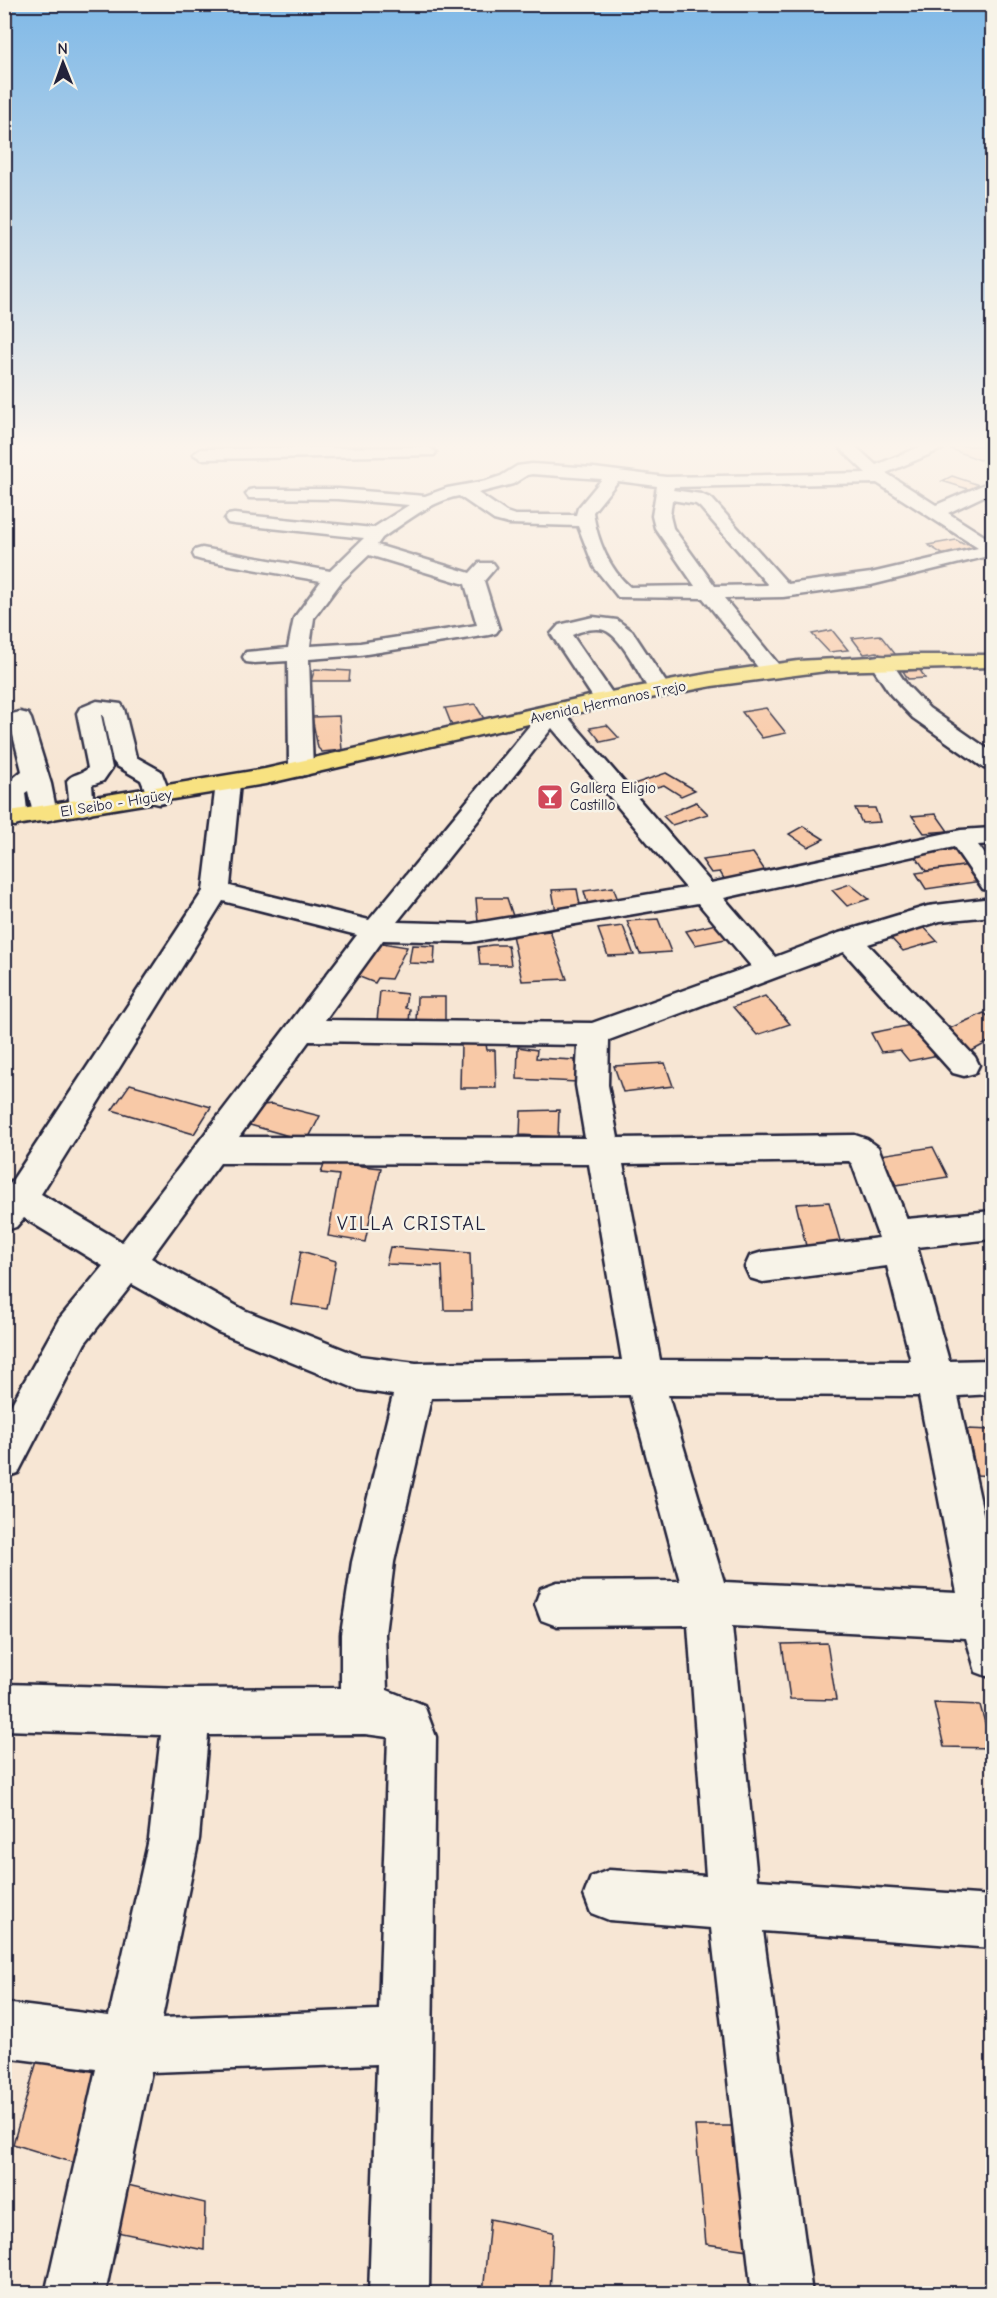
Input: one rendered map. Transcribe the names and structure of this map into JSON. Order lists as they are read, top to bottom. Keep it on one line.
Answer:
{"streets":{"main road":["Avenida Hermanos Trejo","El Seibo - Higüey"]},"crossings":[["Avenida Hermanos Trejo","El Seibo - Higüey"]],"districts":["VILLA CRISTAL"],"places":{"bar":["Gallera Eligio Castillo"]},"north":"top"}
